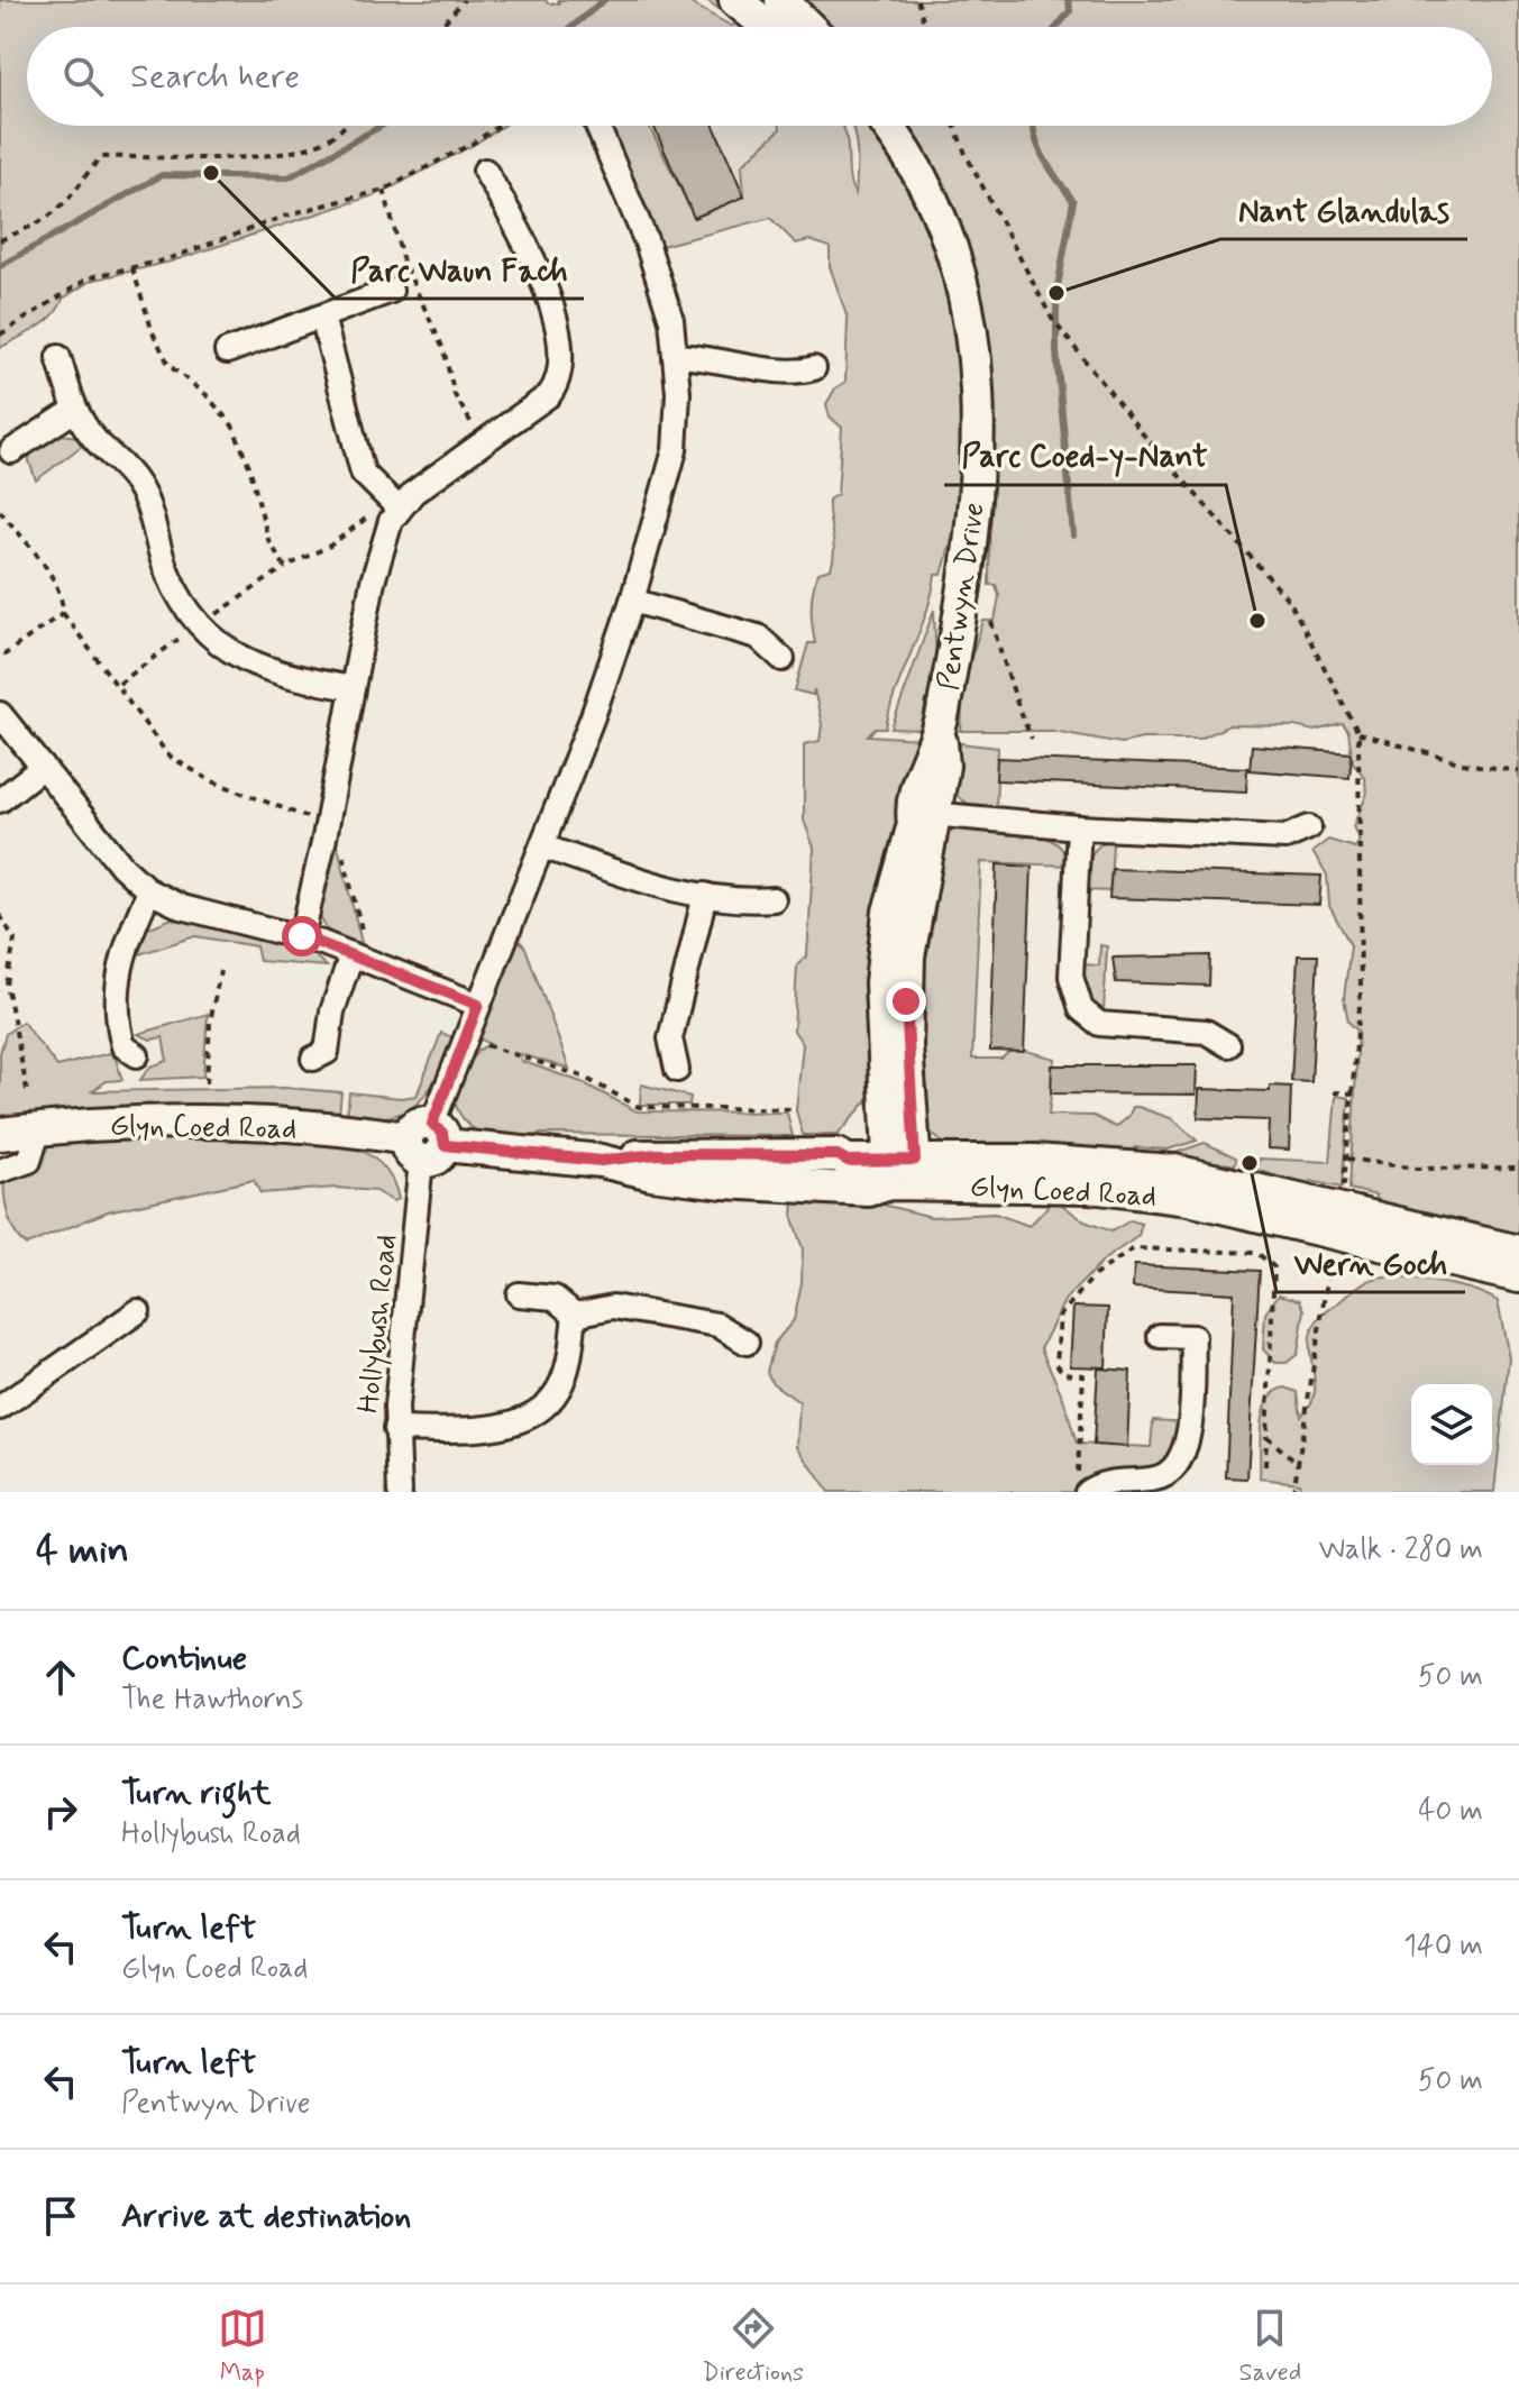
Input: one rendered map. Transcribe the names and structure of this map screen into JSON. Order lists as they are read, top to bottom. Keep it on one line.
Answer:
{"streets":{"street":["Pentwyn Drive","Glyn Coed Road","Hollybush Road"]},"crossings":[["Pentwyn Drive","Glyn Coed Road"],["Glyn Coed Road","Hollybush Road"]],"places":["Parc Waun Fach","Nant Glandulas","Parc Coed-y-Nant","Wern Goch"],"page":{"search":"Search here","heading":["4 min","Walk · 280 m"],"list":[["Continue","The Hawthorns","50 m"],["Turn right","Hollybush Road","40 m"],["Turn left","Glyn Coed Road","140 m"],["Turn left","Pentwyn Drive","50 m"],"Arrive at destination"],"nav":["Map","Directions","Saved"]}}
